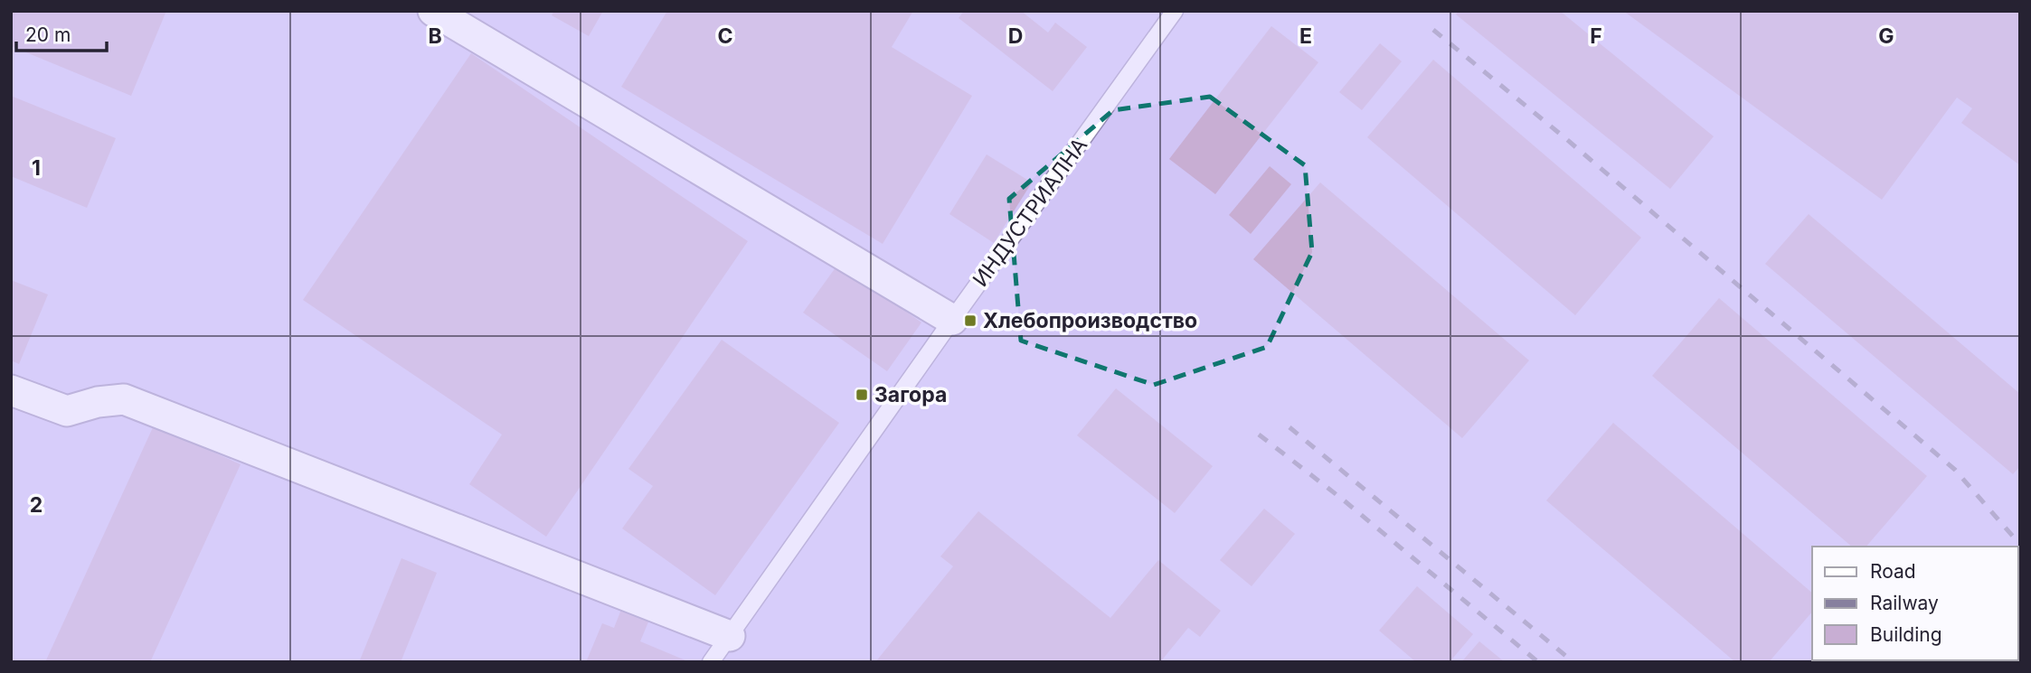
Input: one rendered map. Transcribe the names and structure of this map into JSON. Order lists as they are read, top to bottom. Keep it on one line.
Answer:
{"streets":{"lane":["ИНДУСТРИАЛНА"]},"places":{"transit":["Хлебопроизводство","Загора"]},"legend":["Road","Railway","Building"],"scale_bar":"20 m","grid":{"columns":["B","C","D","E","F","G"],"rows":["1","2"]}}
